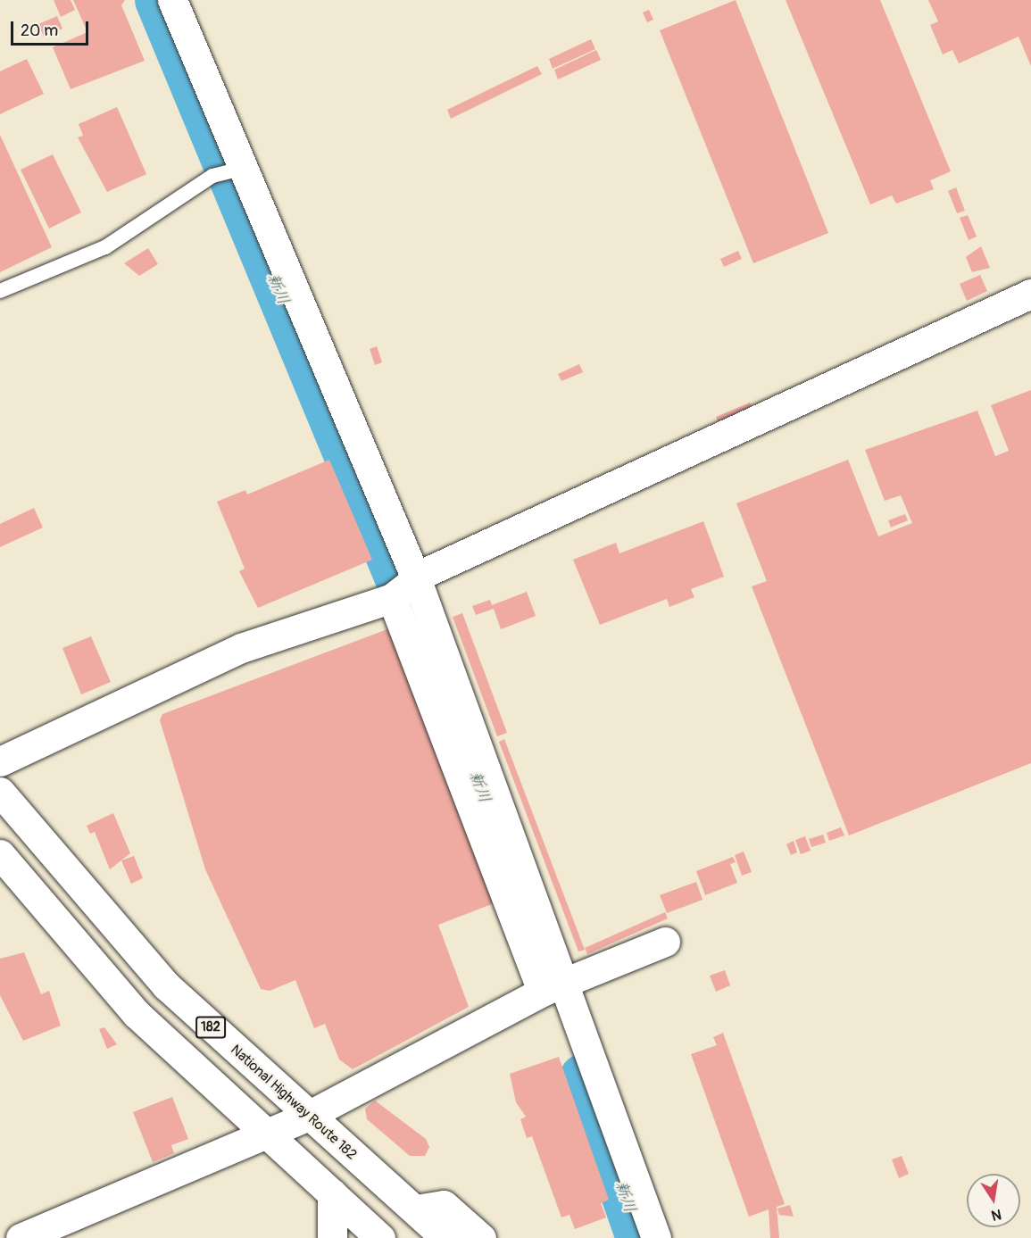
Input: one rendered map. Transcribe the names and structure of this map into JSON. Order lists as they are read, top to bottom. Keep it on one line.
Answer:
{"streets":{"main road":["182","National Highway Route 182"]},"water":["新川"],"scale_bar":"20 m","north":"bottom"}
